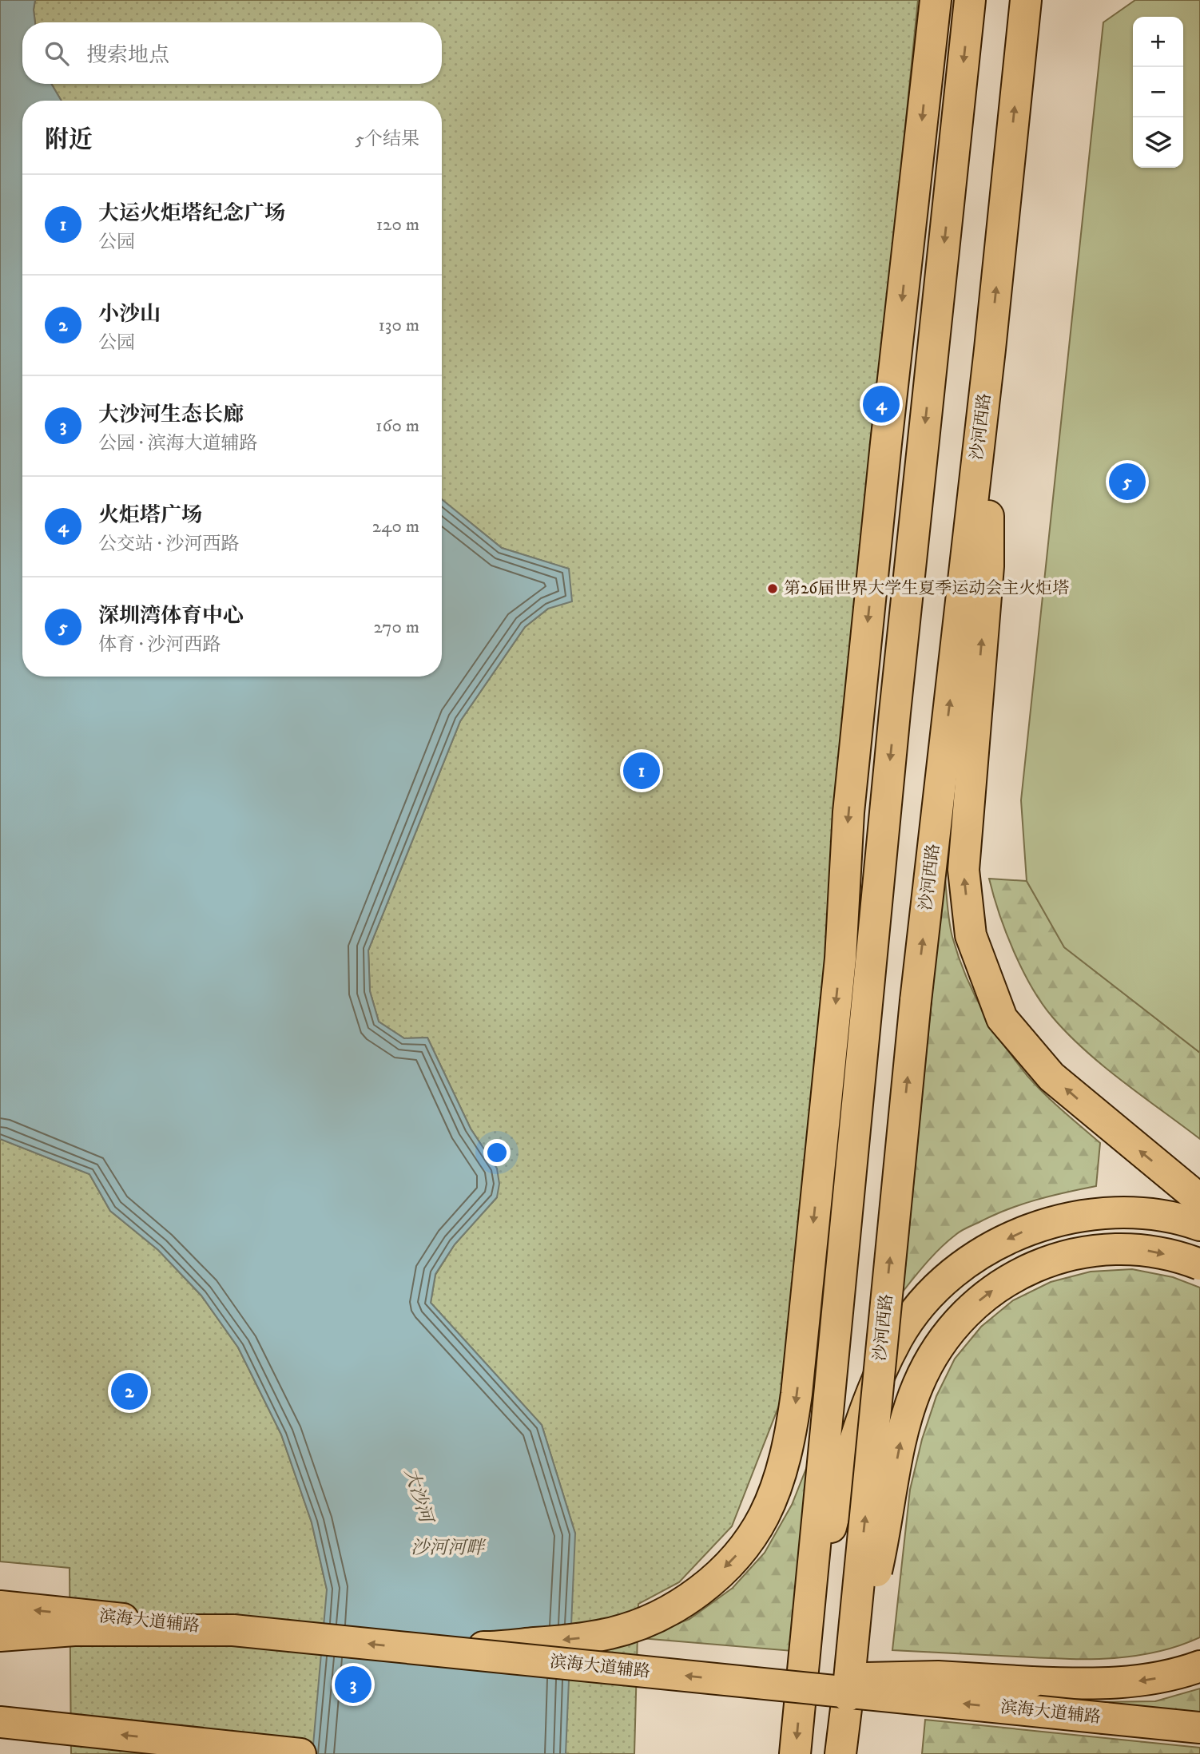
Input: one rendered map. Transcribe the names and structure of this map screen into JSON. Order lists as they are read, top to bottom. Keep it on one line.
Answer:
{"streets":{"main road":["沙河西路","滨海大道辅路"]},"water":["大沙河","沙河河畔"],"places":["第26届世界大学生夏季运动会主火炬塔"],"page":{"map_buttons":["+","−"],"search":"搜索地点","heading":["附近","5个结果"],"list":[{"mark":"1","name":"大运火炬塔纪念广场","note":"公园","value":"120 m"},{"mark":"2","name":"小沙山","note":"公园","value":"130 m"},{"mark":"3","name":"大沙河生态长廊","note":"公园 · 滨海大道辅路","value":"160 m"},{"mark":"4","name":"火炬塔广场","note":"公交站 · 沙河西路","value":"240 m"},{"mark":"5","name":"深圳湾体育中心","note":"体育 · 沙河西路","value":"270 m"}],"pins":["4","5","1","2","3"]}}
